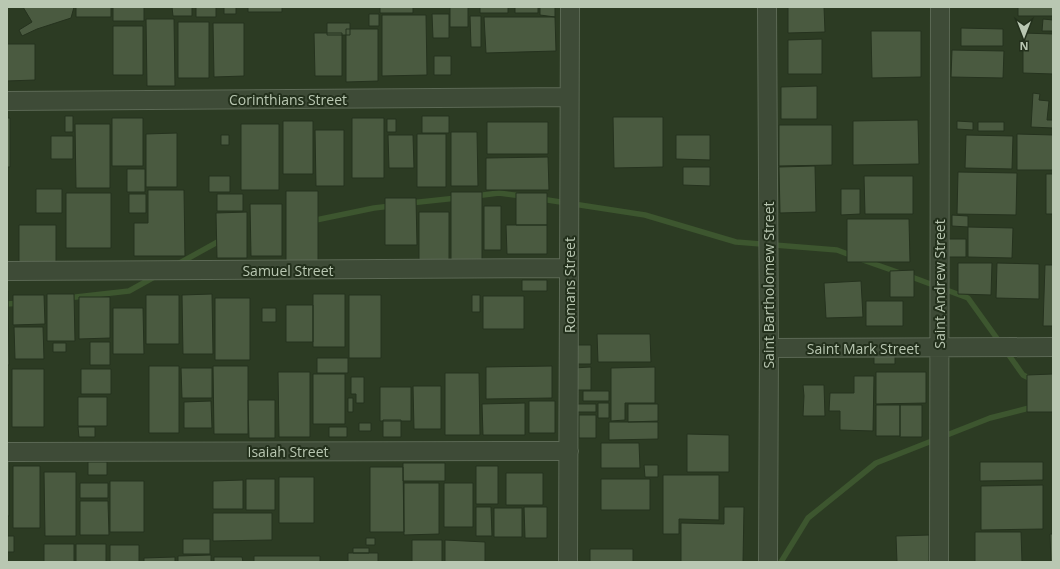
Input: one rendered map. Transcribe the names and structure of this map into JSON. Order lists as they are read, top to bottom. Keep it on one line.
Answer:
{"streets":{"street":["Corinthians Street","Samuel Street","Saint Andrew Street","Romans Street","Saint Bartholomew Street","Saint Mark Street","Isaiah Street"]},"crossings":[["Corinthians Street","Romans Street"],["Samuel Street","Romans Street"],["Saint Andrew Street","Saint Mark Street"],["Romans Street","Isaiah Street"],["Saint Bartholomew Street","Saint Mark Street"]],"north":"bottom"}
